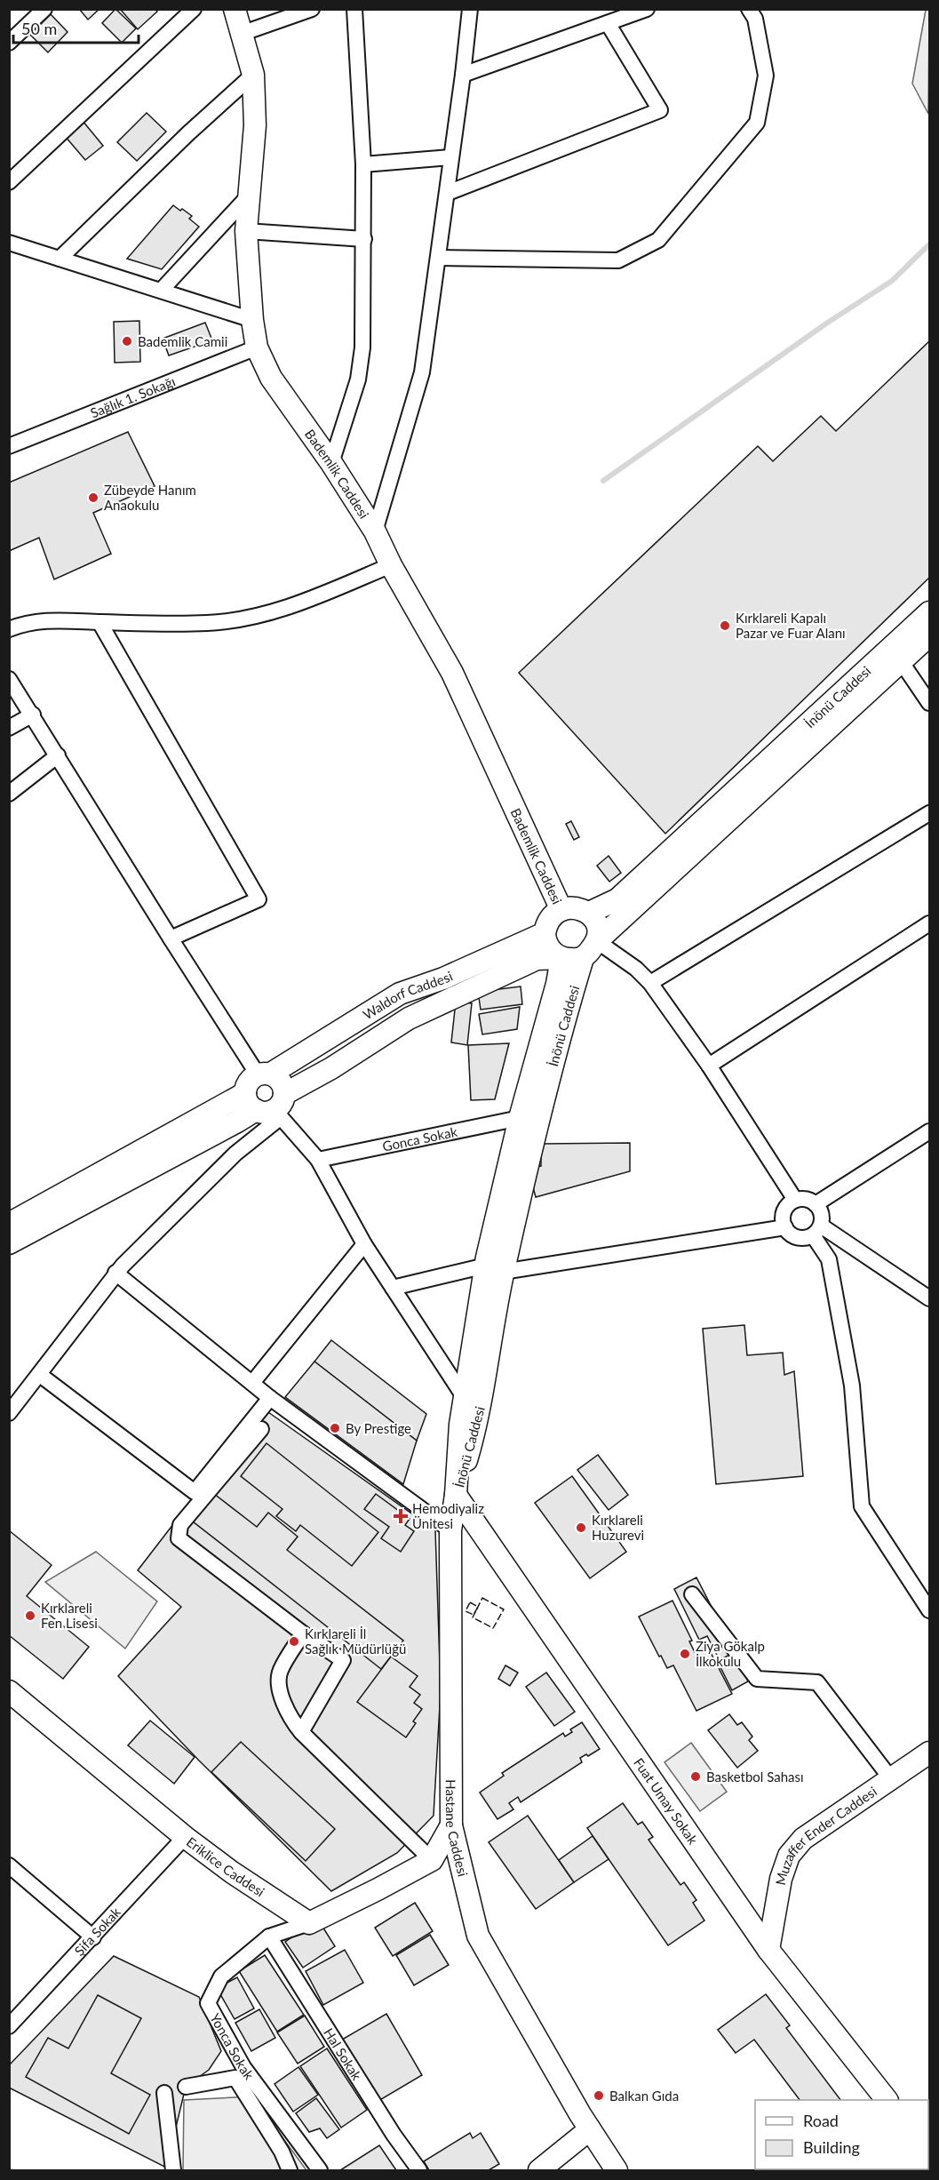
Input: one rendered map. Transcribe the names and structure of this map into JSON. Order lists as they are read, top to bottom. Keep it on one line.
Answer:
{"streets":{"main road":["Bademlik Caddesi","İnönü Caddesi","Waldorf Caddesi","Fuat Umay Sokak","Hastane Caddesi","Muzaffer Ender Caddesi","Eriklice Caddesi"],"street":["Sağlık 1. Sokağı","Gonca Sokak","Şifa Sokak","Yonca Sokak","Hal Sokak"]},"crossings":[["Sağlık 1. Sokağı","Bademlik Caddesi"],["Bademlik Caddesi","İnönü Caddesi"],["Bademlik Caddesi","Waldorf Caddesi"],["İnönü Caddesi","Waldorf Caddesi"],["İnönü Caddesi","Gonca Sokak"],["İnönü Caddesi","Fuat Umay Sokak"],["İnönü Caddesi","Hastane Caddesi"],["Fuat Umay Sokak","Hastane Caddesi"],["Fuat Umay Sokak","Muzaffer Ender Caddesi"],["Eriklice Caddesi","Şifa Sokak"],["Eriklice Caddesi","Yonca Sokak"],["Yonca Sokak","Hal Sokak"]],"places":{"other":["Bademlik Camii","Zübeyde Hanım Anaokulu","Kırklareli Kapalı Pazar ve Fuar Alanı","By Prestige","Kırklareli Huzurevi","Kırklareli Fen Lisesi","Kırklareli İl Sağlık Müdürlüğü","Ziya Gökalp İlkokulu","Basketbol Sahası","Balkan Gıda"],"health":["Hemodiyaliz Ünitesi"]},"legend":["Road","Building"],"scale_bar":"50 m"}
